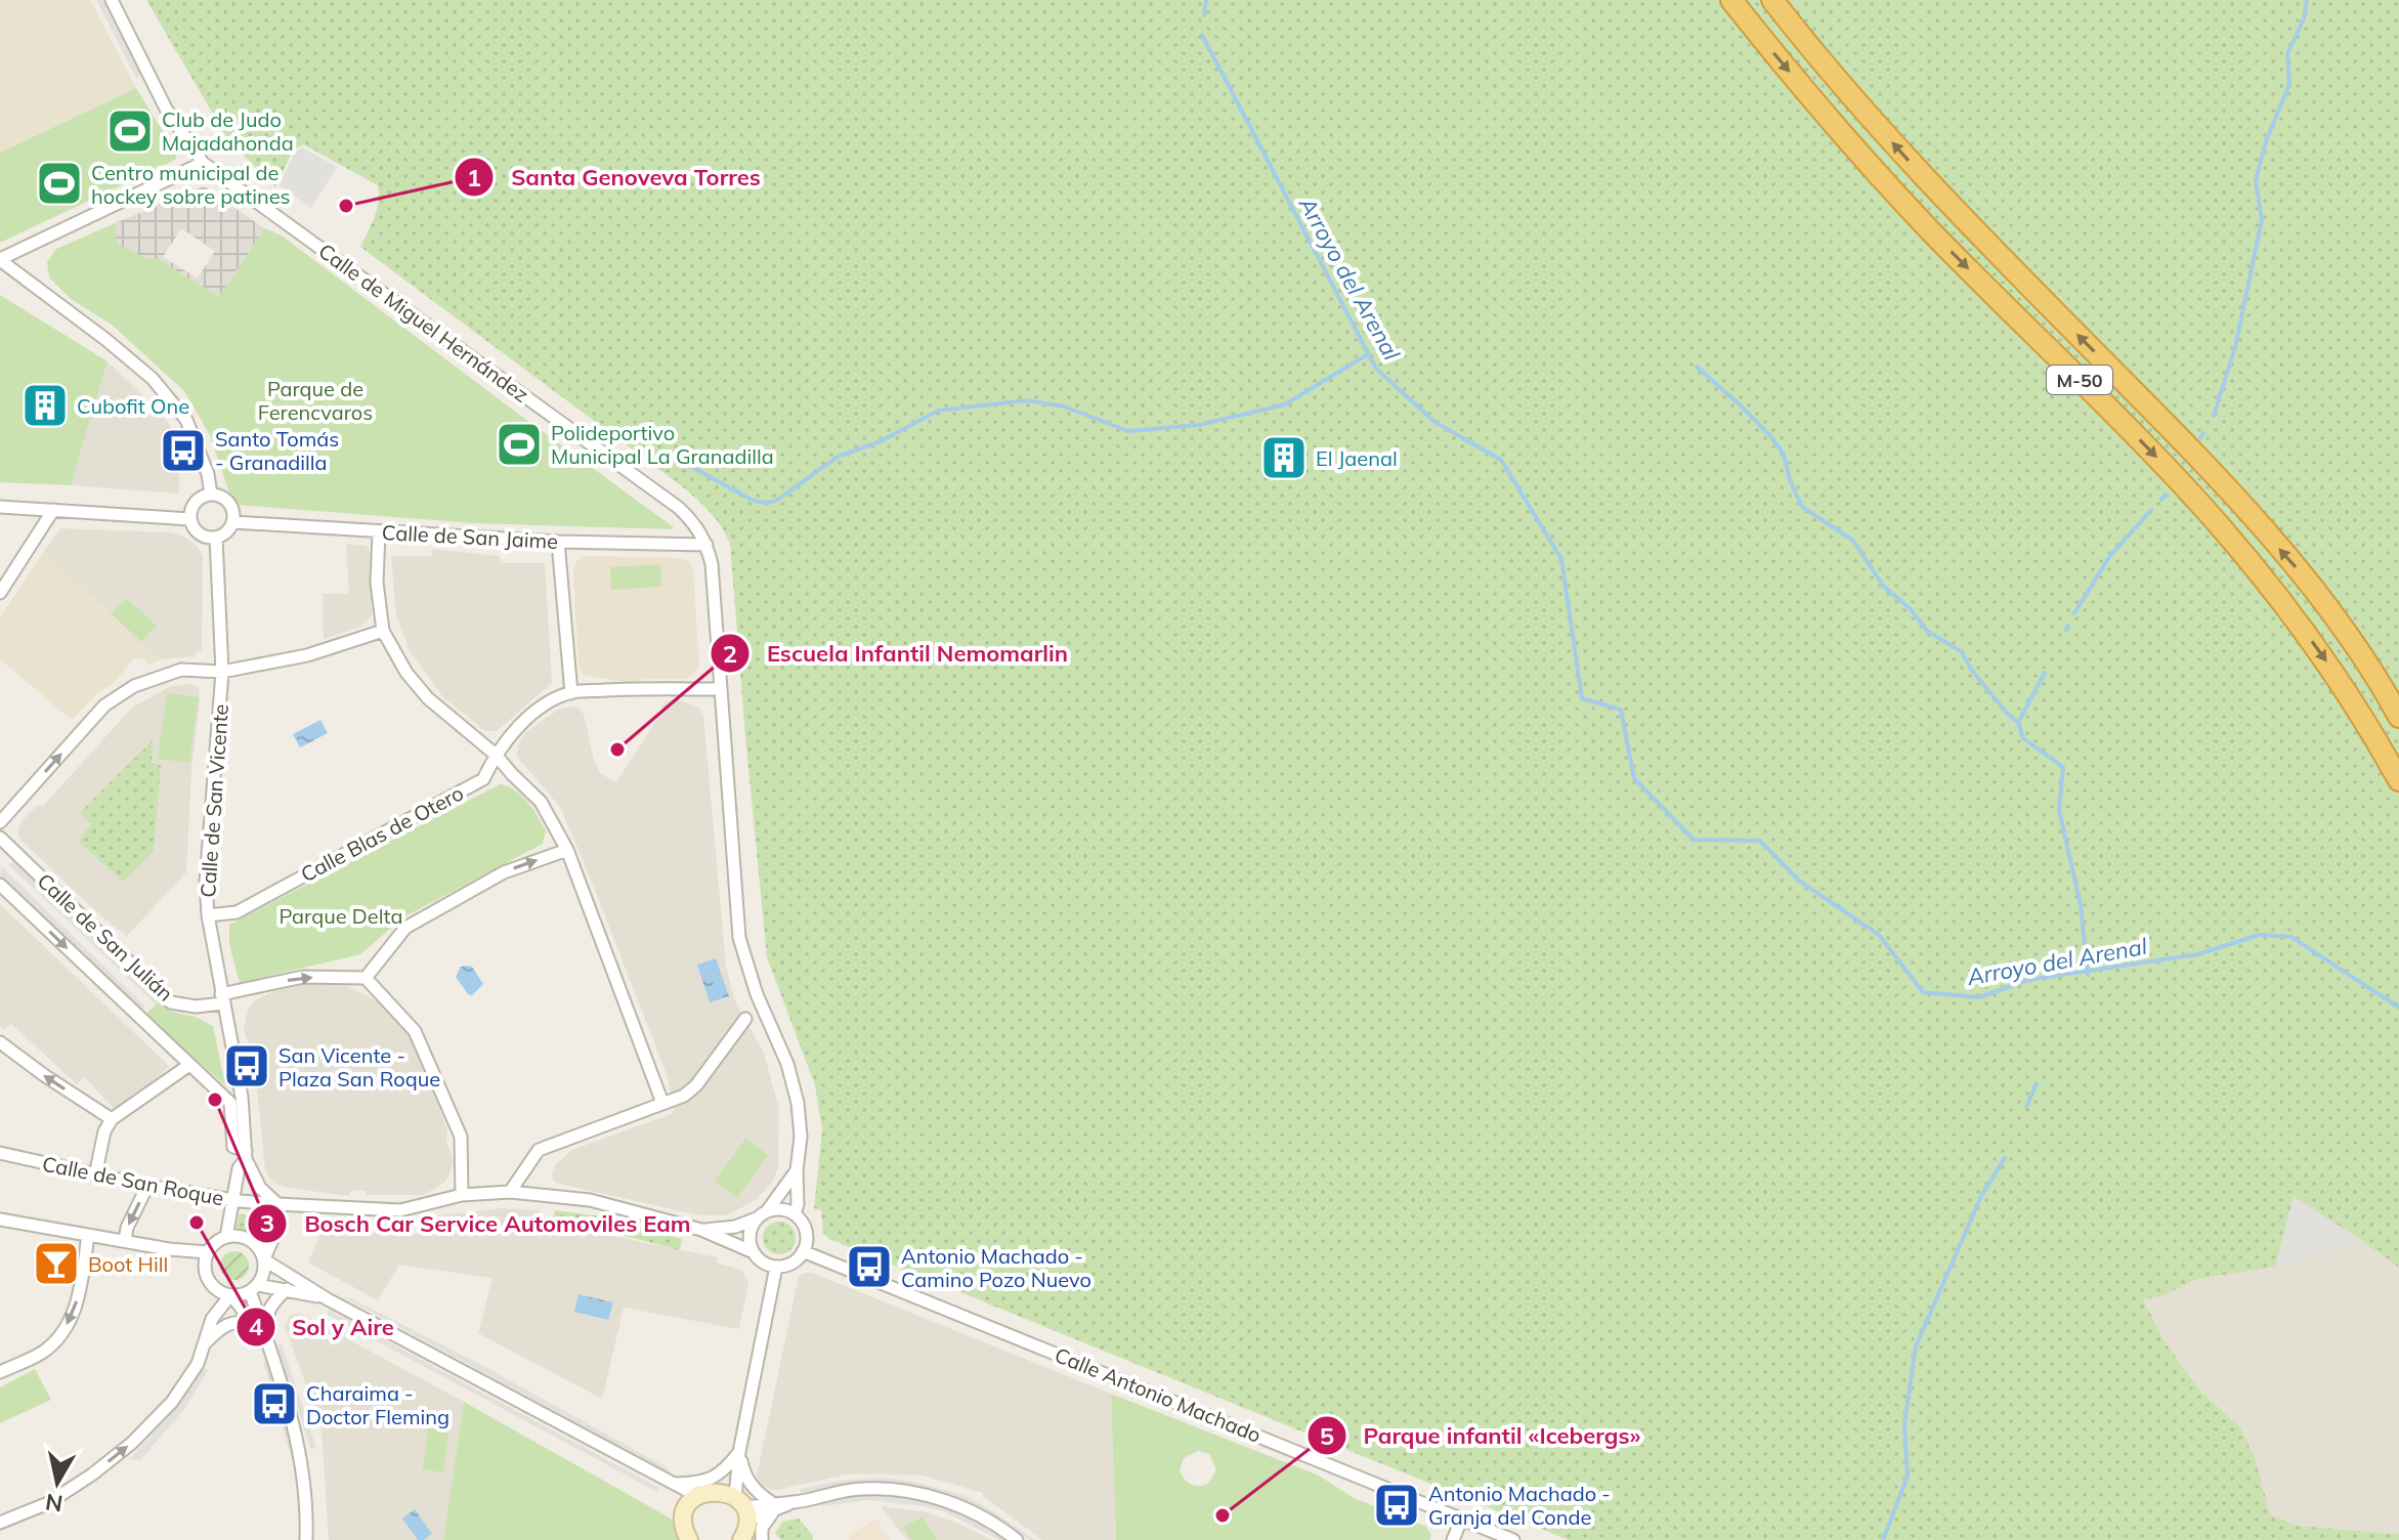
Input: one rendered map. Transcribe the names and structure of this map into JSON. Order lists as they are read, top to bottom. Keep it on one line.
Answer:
{"streets":{"highway":["M-50"],"street":["Calle de Miguel Hernández","Calle de San Jaime","Calle de San Vicente","Calle Blas de Otero","Calle de San Julián","Calle de San Roque","Calle Antonio Machado"]},"crossings":[["Calle de Miguel Hernández","Calle de San Jaime"],["Calle de Miguel Hernández","Calle Blas de Otero"],["Calle de Miguel Hernández","Calle Antonio Machado"],["Calle de San Jaime","Calle de San Vicente"],["Calle de San Vicente","Calle Blas de Otero"],["Calle de San Vicente","Calle de San Julián"],["Calle de San Vicente","Calle de San Roque"]],"water":["Arroyo del Arenal"],"parks":["Parque de Ferencvaros","Parque Delta"],"places":{"sports":["Club de Judo Majadahonda","Centro municipal de hockey sobre patines","Polideportivo Municipal La Granadilla"],"other":["Santa Genoveva Torres","Escuela Infantil Nemomarlin","Bosch Car Service Automoviles Eam","Sol y Aire","Parque infantil «Icebergs»"],"building":["Cubofit One","El Jaenal"],"bus stop":["Santo Tomás - Granadilla","San Vicente - Plaza San Roque","Antonio Machado - Camino Pozo Nuevo","Charaima - Doctor Fleming","Antonio Machado - Granja del Conde"],"bar":["Boot Hill"]},"north":"bottom"}
